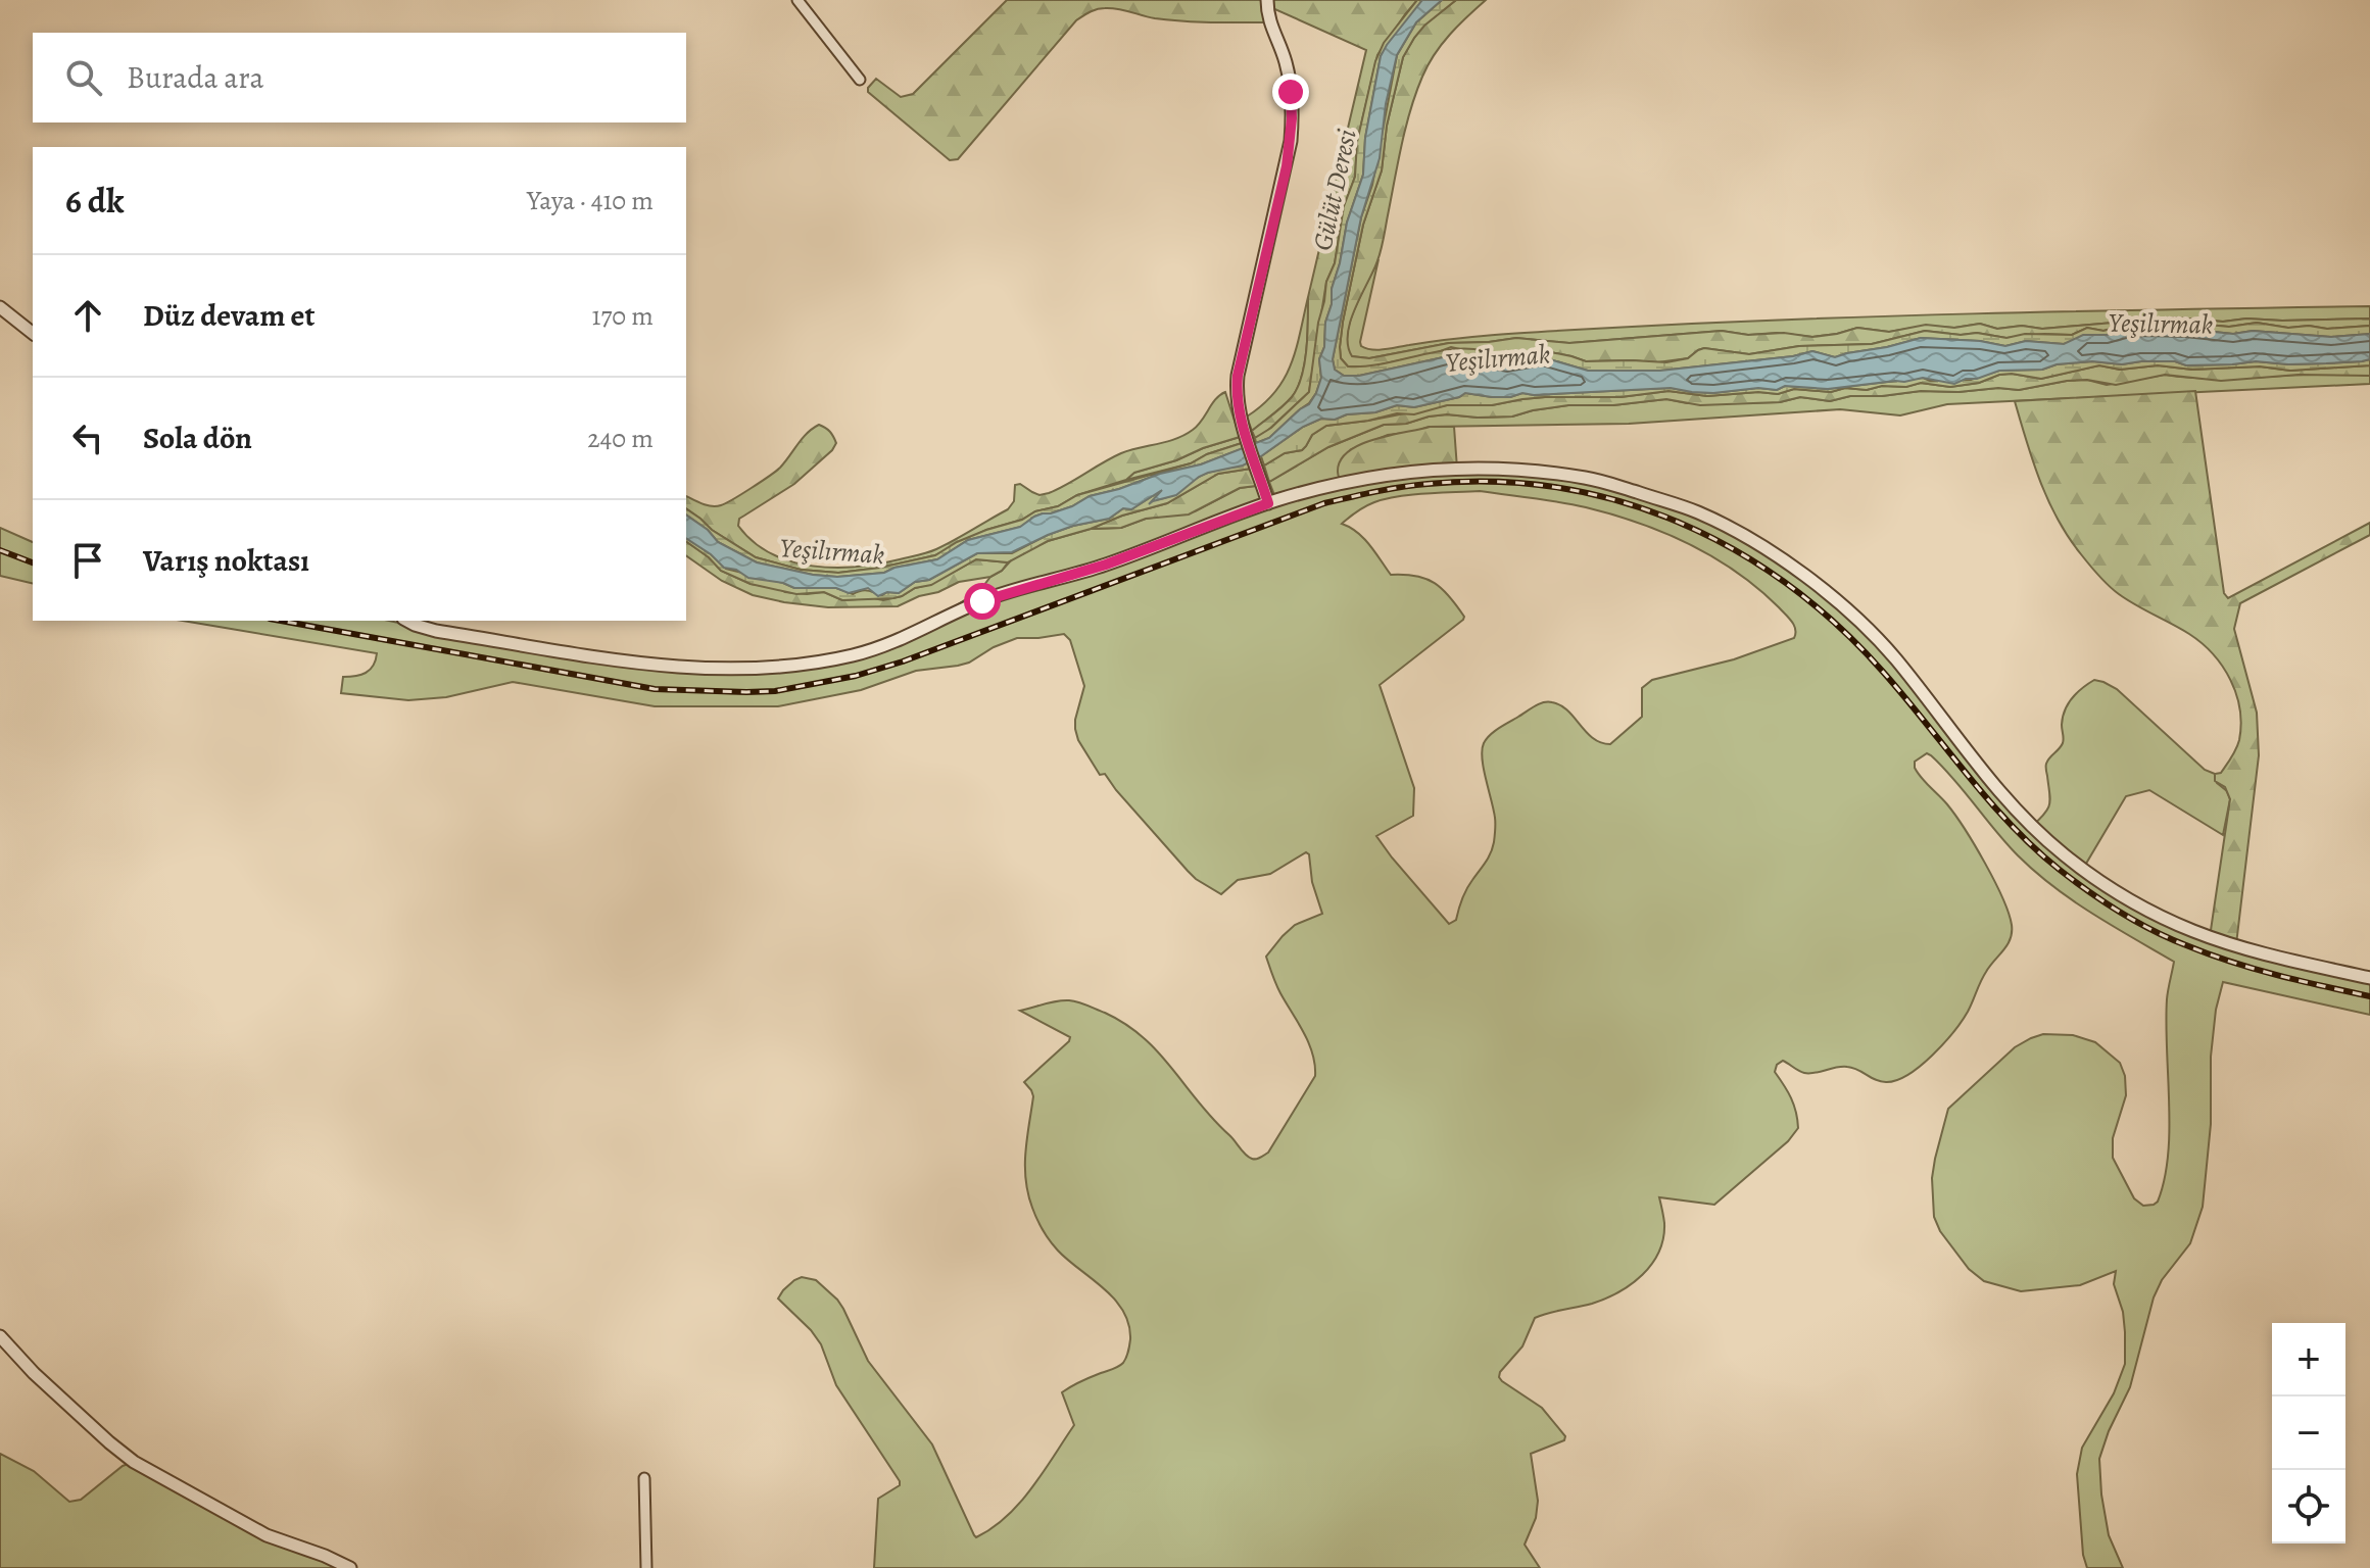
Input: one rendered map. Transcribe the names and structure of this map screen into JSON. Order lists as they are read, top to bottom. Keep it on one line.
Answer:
{"water":["Gülüt Deresi","Yeşilırmak"],"page":{"search":"Burada ara","heading":["6 dk","Yaya · 410 m"],"list":[["Düz devam et","170 m"],["Sola dön","240 m"],"Varış noktası"],"map_buttons":["+","−"]}}
